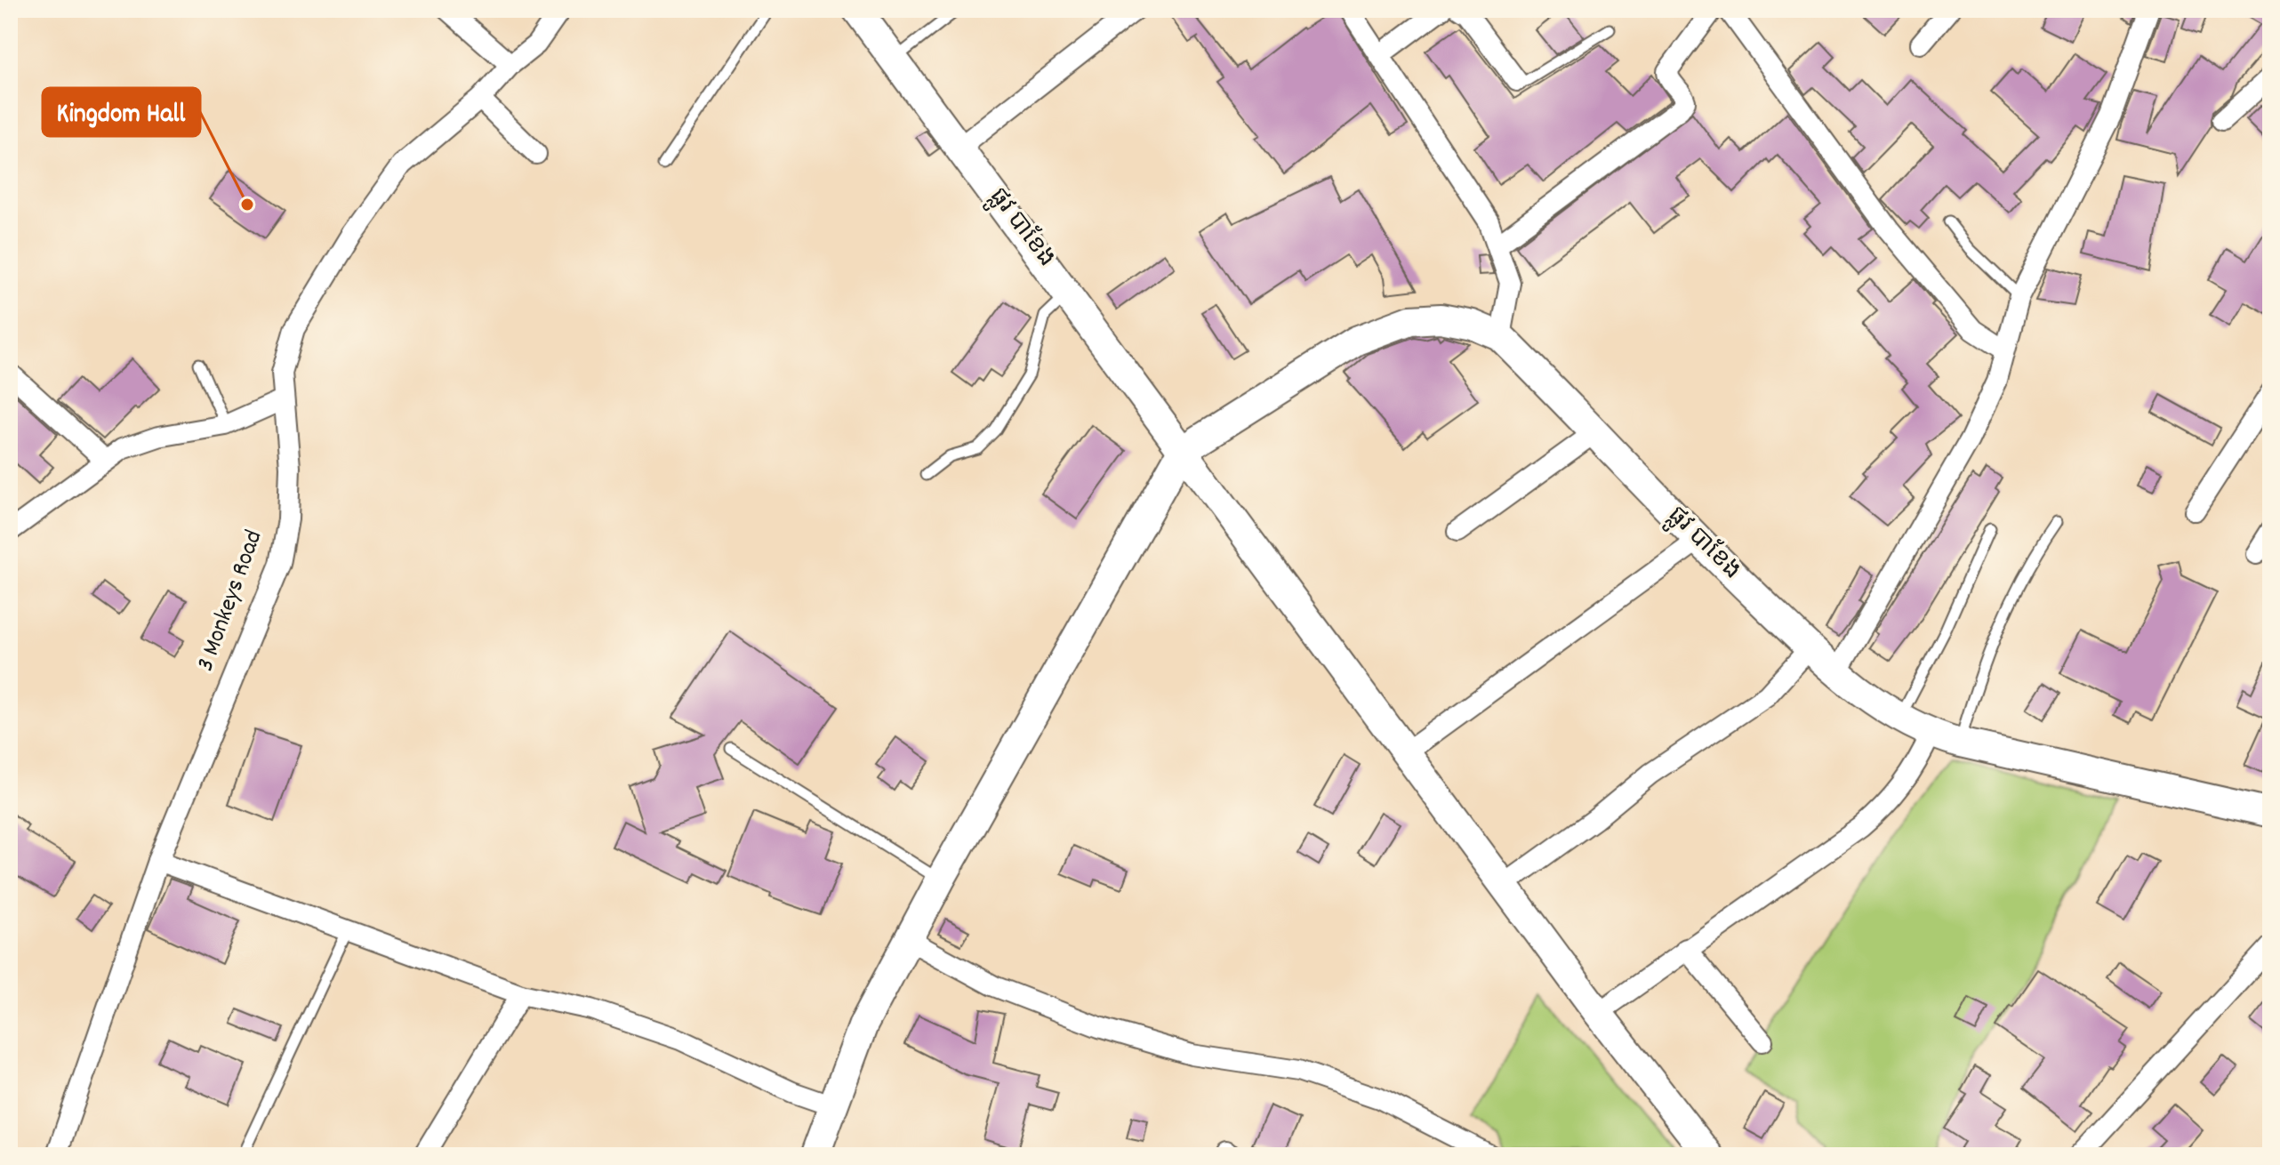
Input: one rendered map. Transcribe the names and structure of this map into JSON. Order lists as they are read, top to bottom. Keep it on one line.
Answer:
{"streets":{"street":["ផ្លូវ បាខែង","3 Monkeys Road"]},"places":["Kingdom Hall"]}
